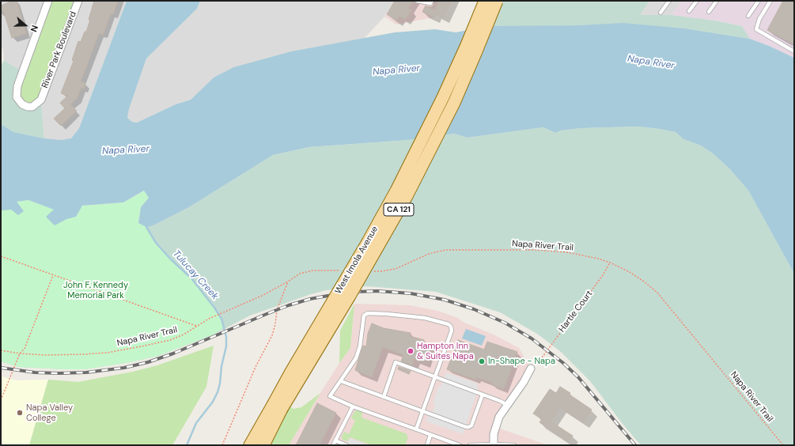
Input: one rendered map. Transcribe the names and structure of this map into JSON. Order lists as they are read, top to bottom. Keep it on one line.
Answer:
{"streets":{"main road":["CA 121","West Imola Avenue"],"street":["River Park Boulevard"],"path":["Napa River Trail","Hartle Court"]},"crossings":[["Napa River Trail","Hartle Court"]],"water":["Napa River","Tulucay Creek"],"parks":["John F. Kennedy Memorial Park"],"places":["Hampton Inn & Suites Napa","In-Shape - Napa","Napa Valley College"],"north":"right"}
